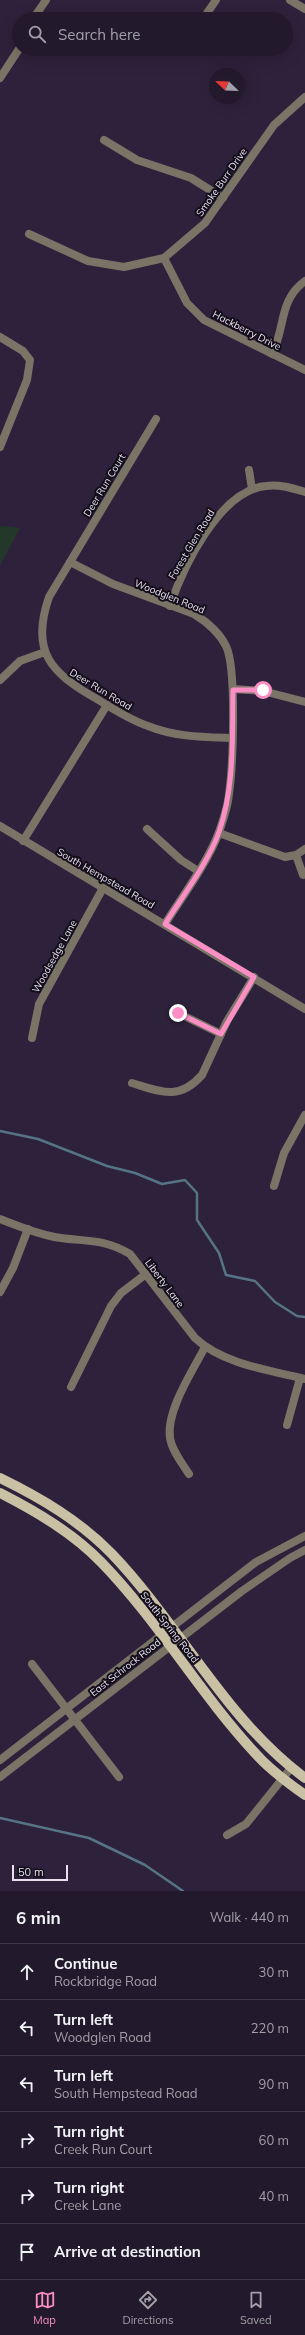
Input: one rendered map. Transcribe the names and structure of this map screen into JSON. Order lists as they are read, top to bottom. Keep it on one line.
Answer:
{"streets":{"main road":["South Spring Road"],"street":["Smoke Burr Drive","Hackberry Drive","Deer Run Court","Forest Glen Road","Woodglen Road","Deer Run Road","South Hempstead Road","Woodsedge Lane","Liberty Lane","East Schrock Road"]},"crossings":[["Smoke Burr Drive","Hackberry Drive"],["Deer Run Court","Woodglen Road"],["Deer Run Court","Deer Run Road"],["Forest Glen Road","Woodglen Road"],["Woodglen Road","Deer Run Road"],["Woodglen Road","South Hempstead Road"],["South Hempstead Road","Woodsedge Lane"],["South Spring Road","East Schrock Road"]],"scale_bar":"50 m","north":"top left","page":{"search":"Search here","scale":"50 m","heading":["6 min","Walk · 440 m"],"list":[["Continue","Rockbridge Road","30 m"],["Turn left","Woodglen Road","220 m"],["Turn left","South Hempstead Road","90 m"],["Turn right","Creek Run Court","60 m"],["Turn right","Creek Lane","40 m"],"Arrive at destination"],"nav":["Map","Directions","Saved"]}}
